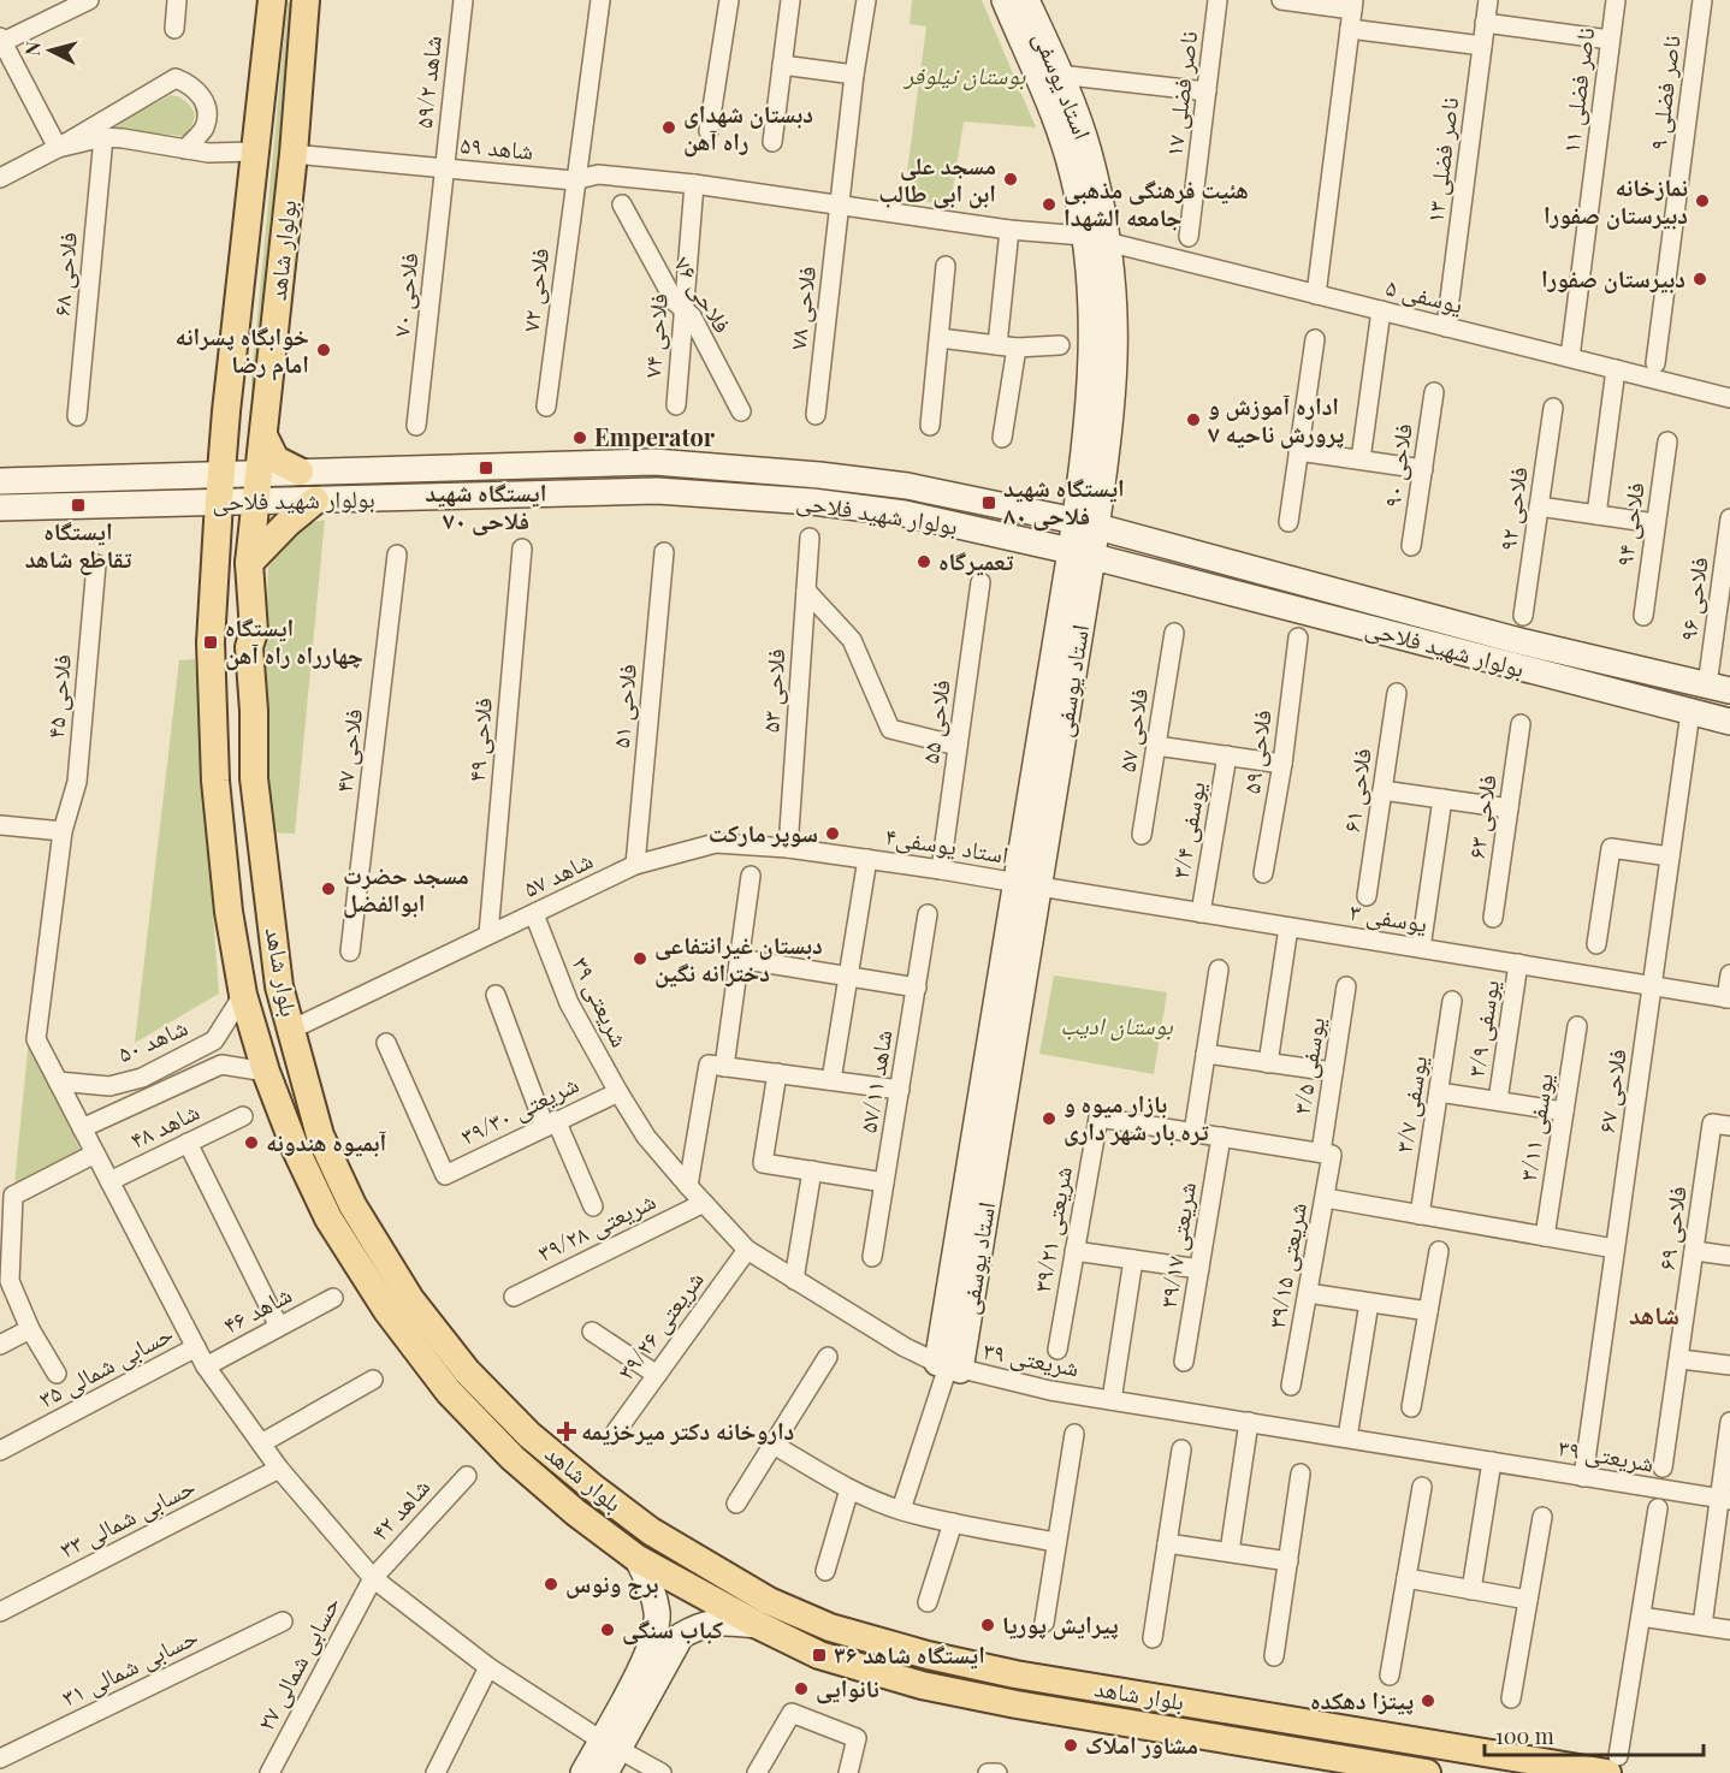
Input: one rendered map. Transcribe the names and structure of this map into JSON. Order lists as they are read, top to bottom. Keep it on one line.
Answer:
{"streets":{"main road":["استاد یوسفی","بولوار شاهد","بولوار شهید فلاحی","بلوار شاهد"],"street":["شاهد ۵۹/۲","ناصر فضلی ۱۱","ناصر فضلی ۹","ناصر فضلی ۱۷","شاهد ۵۹","ناصر فضلی ۱۳","فلاحی ۶۸","فلاحی ۷۲","فلاحی ۷۰","فلاحی ۷۶","یوسفی ۵","فلاحی ۷۸","فلاحی ۷۴","فلاحی ۹۰","فلاحی ۹۲","فلاحی ۹۴","فلاحی ۹۶","فلاحی ۵۳","فلاحی ۴۵","فلاحی ۵۱","فلاحی ۵۵","فلاحی ۵۷","فلاحی ۴۹","فلاحی ۴۷","فلاحی ۵۹","فلاحی ۶۱","فلاحی ۶۳","یوسفی ۳/۴","استاد یوسفی۴","شاهد ۵۷","یوسفی ۳","شریعتی ۳۹","یوسفی ۳/۹","شاهد ۵۰","یوسفی ۳/۵","شاهد ۵۷/۱۱","فلاحی ۶۷","یوسفی ۳/۷","شریعتی ۳۹/۳۰","شاهد ۴۸","یوسفی ۳/۱۱","شریعتی ۳۹/۲۸","فلاحی ۶۹","شریعتی ۳۹/۲۱","شریعتی ۳۹/۱۷","شریعتی ۳۹/۱۵","شاهد ۴۶","شریعتی ۳۹/۲۶","حسابی شمالی ۳۵","شاهد ۴۲","حسابی شمالی ۳۳","حسابی شمالی ۲۷","حسابی شمالی ۳۱"]},"crossings":[["شاهد ۵۹/۲","شاهد ۵۹"],["شاهد ۵۹/۲","فلاحی ۷۰"],["استاد یوسفی","یوسفی ۵"],["استاد یوسفی","بولوار شهید فلاحی"],["استاد یوسفی","استاد یوسفی۴"],["استاد یوسفی","یوسفی ۳"],["استاد یوسفی","شریعتی ۳۹"],["ناصر فضلی ۱۱","یوسفی ۵"],["شاهد ۵۹","بولوار شاهد"],["شاهد ۵۹","فلاحی ۷۲"],["شاهد ۵۹","فلاحی ۷۰"],["شاهد ۵۹","یوسفی ۵"],["شاهد ۵۹","فلاحی ۷۸"],["شاهد ۵۹","فلاحی ۷۴"],["ناصر فضلی ۱۳","یوسفی ۵"],["بولوار شاهد","بولوار شهید فلاحی"],["بولوار شاهد","بلوار شاهد"],["فلاحی ۷۶","فلاحی ۷۴"],["یوسفی ۵","فلاحی ۷۸"],["بولوار شهید فلاحی","فلاحی ۹۶"],["بولوار شهید فلاحی","بلوار شاهد"],["بولوار شهید فلاحی","فلاحی ۶۷"],["فلاحی ۵۳","شاهد ۵۷"],["فلاحی ۴۵","شاهد ۵۰"],["فلاحی ۵۱","شاهد ۵۷"],["فلاحی ۵۵","استاد یوسفی۴"],["فلاحی ۴۹","شاهد ۵۷"],["یوسفی ۳/۴","یوسفی ۳"],["استاد یوسفی۴","شاهد ۵۷"],["استاد یوسفی۴","یوسفی ۳"],["شاهد ۵۷","بلوار شاهد"],["شاهد ۵۷","شریعتی ۳۹"],["یوسفی ۳","یوسفی ۳/۹"],["یوسفی ۳","فلاحی ۶۷"],["بلوار شاهد","شاهد ۵۰"],["شریعتی ۳۹","فلاحی ۶۷"],["شریعتی ۳۹","شریعتی ۳۹/۳۰"],["شریعتی ۳۹","شریعتی ۳۹/۲۸"],["شریعتی ۳۹","شریعتی ۳۹/۲۶"],["یوسفی ۳/۵","شریعتی ۳۹/۱۵"],["شاهد ۴۲","حسابی شمالی ۲۷"]],"districts":["شاهد"],"parks":["بوستان نیلوفر","بوستان ادیب"],"places":{"other":["دبستان شهدای راه آهن","مسجد علی ابن ابی طالب","نمازخانه دبیرستان صفورا","هئیت فرهنگی مذهبی جامعه الشهدا","دبیرستان صفورا","خوابگاه پسرانه امام رضا","اداره آموزش و پرورش ناحیه ۷","Emperator","تعمیرگاه","سوپر مارکت","مسجد حضرت ابوالفضل","دبستان غیرانتفاعی دخترانه نگین","بازار میوه و تره بار شهر داری","آبمیوه هندونه","برج ونوس","پیرایش پوریا","کباب سنگی","نانوایی","پیتزا دهکده","مشاور املاک"],"transit":["ایستگاه شهید فلاحی ۷۰","ایستگاه شهید فلاحی ۸۰","ایستگاه تقاطع شاهد","ایستگاه چهارراه راه آهن","ایستگاه شاهد ۳۶"],"health":["داروخانه دکتر میرخزیمه"]},"scale_bar":"100 m","north":"left"}
